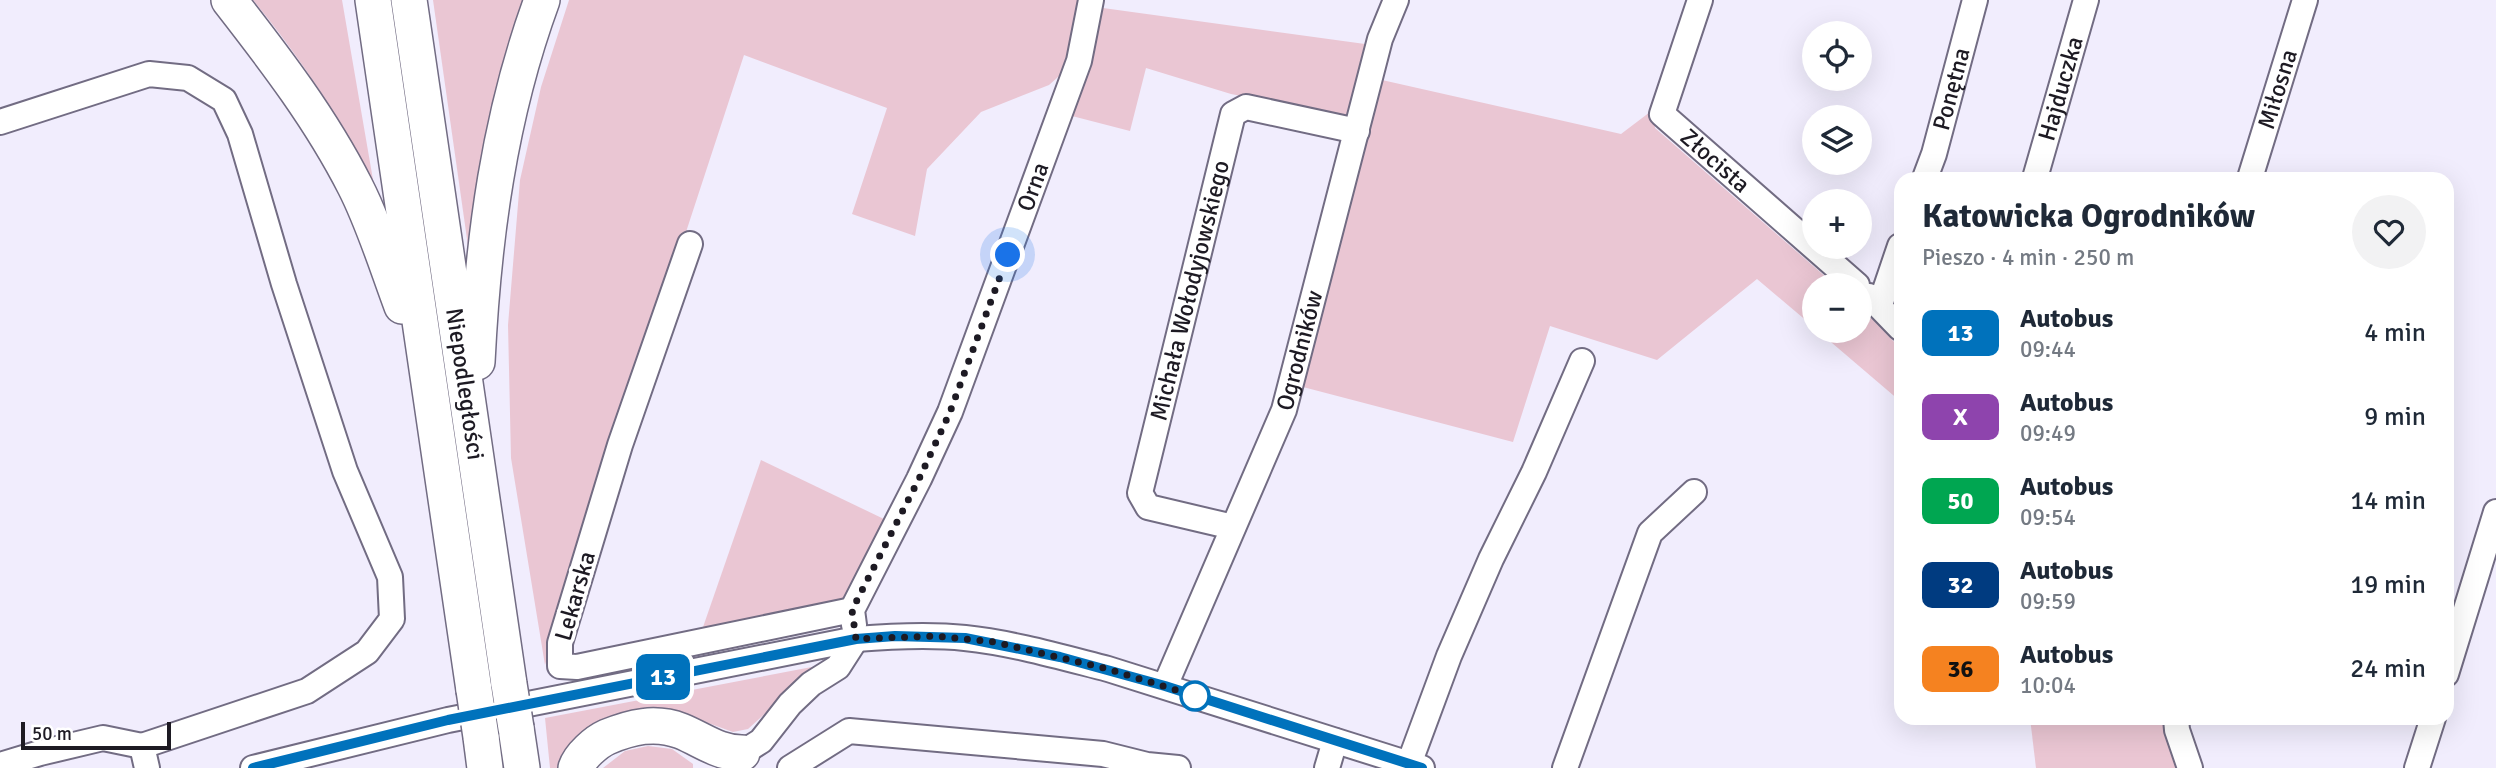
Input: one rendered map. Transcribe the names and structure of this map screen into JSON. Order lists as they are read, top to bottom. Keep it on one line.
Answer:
{"streets":{"highway":["Niepodległości"],"street":["Hajduczka","Miłosna","Ponętna","Złocista","Orna","Michała Wołodyjowskiego","Ogrodników","Lekarska"]},"crossings":[["Orna","Lekarska"],["Michała Wołodyjowskiego","Ogrodników"]],"lines":["bus line 13"],"scale_bar":"50 m","page":{"on_map":"13","map_buttons":["+","−"],"heading":["Katowicka Ogrodników","Pieszo · 4 min · 250 m"],"list":[{"mark":"13","name":"Autobus","note":"09:44","value":"4 min"},{"mark":"X","name":"Autobus","note":"09:49","value":"9 min"},{"mark":"50","name":"Autobus","note":"09:54","value":"14 min"},{"mark":"32","name":"Autobus","note":"09:59","value":"19 min"},{"mark":"36","name":"Autobus","note":"10:04","value":"24 min"}],"scale":"50 m"}}
